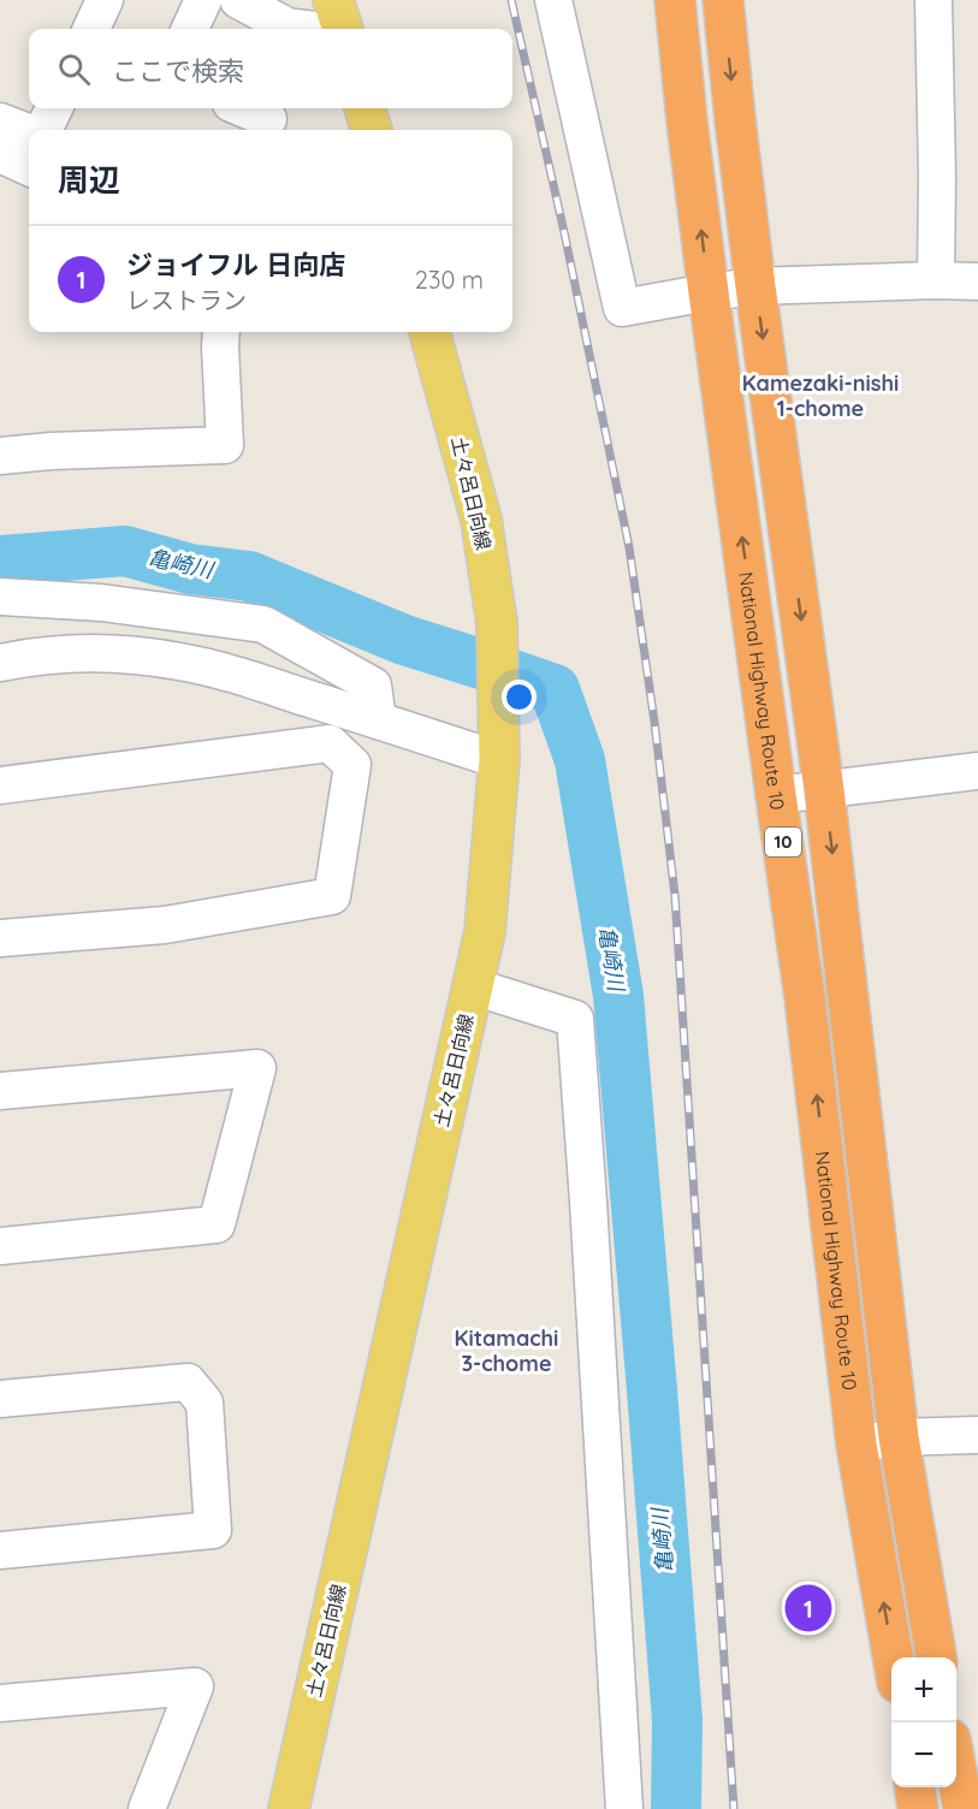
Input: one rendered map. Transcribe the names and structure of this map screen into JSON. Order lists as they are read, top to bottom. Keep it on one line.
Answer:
{"streets":{"highway":["National Highway Route 10","10"],"main road":["土々呂日向線"]},"districts":["Kamezaki-nishi 1-chome","Kitamachi 3-chome"],"water":["亀崎川"],"page":{"search":"ここで検索","heading":"周辺","list":[{"mark":"1","name":"ジョイフル 日向店","note":"レストラン","value":"230 m"}],"pins":"1","map_buttons":["+","−"]}}
